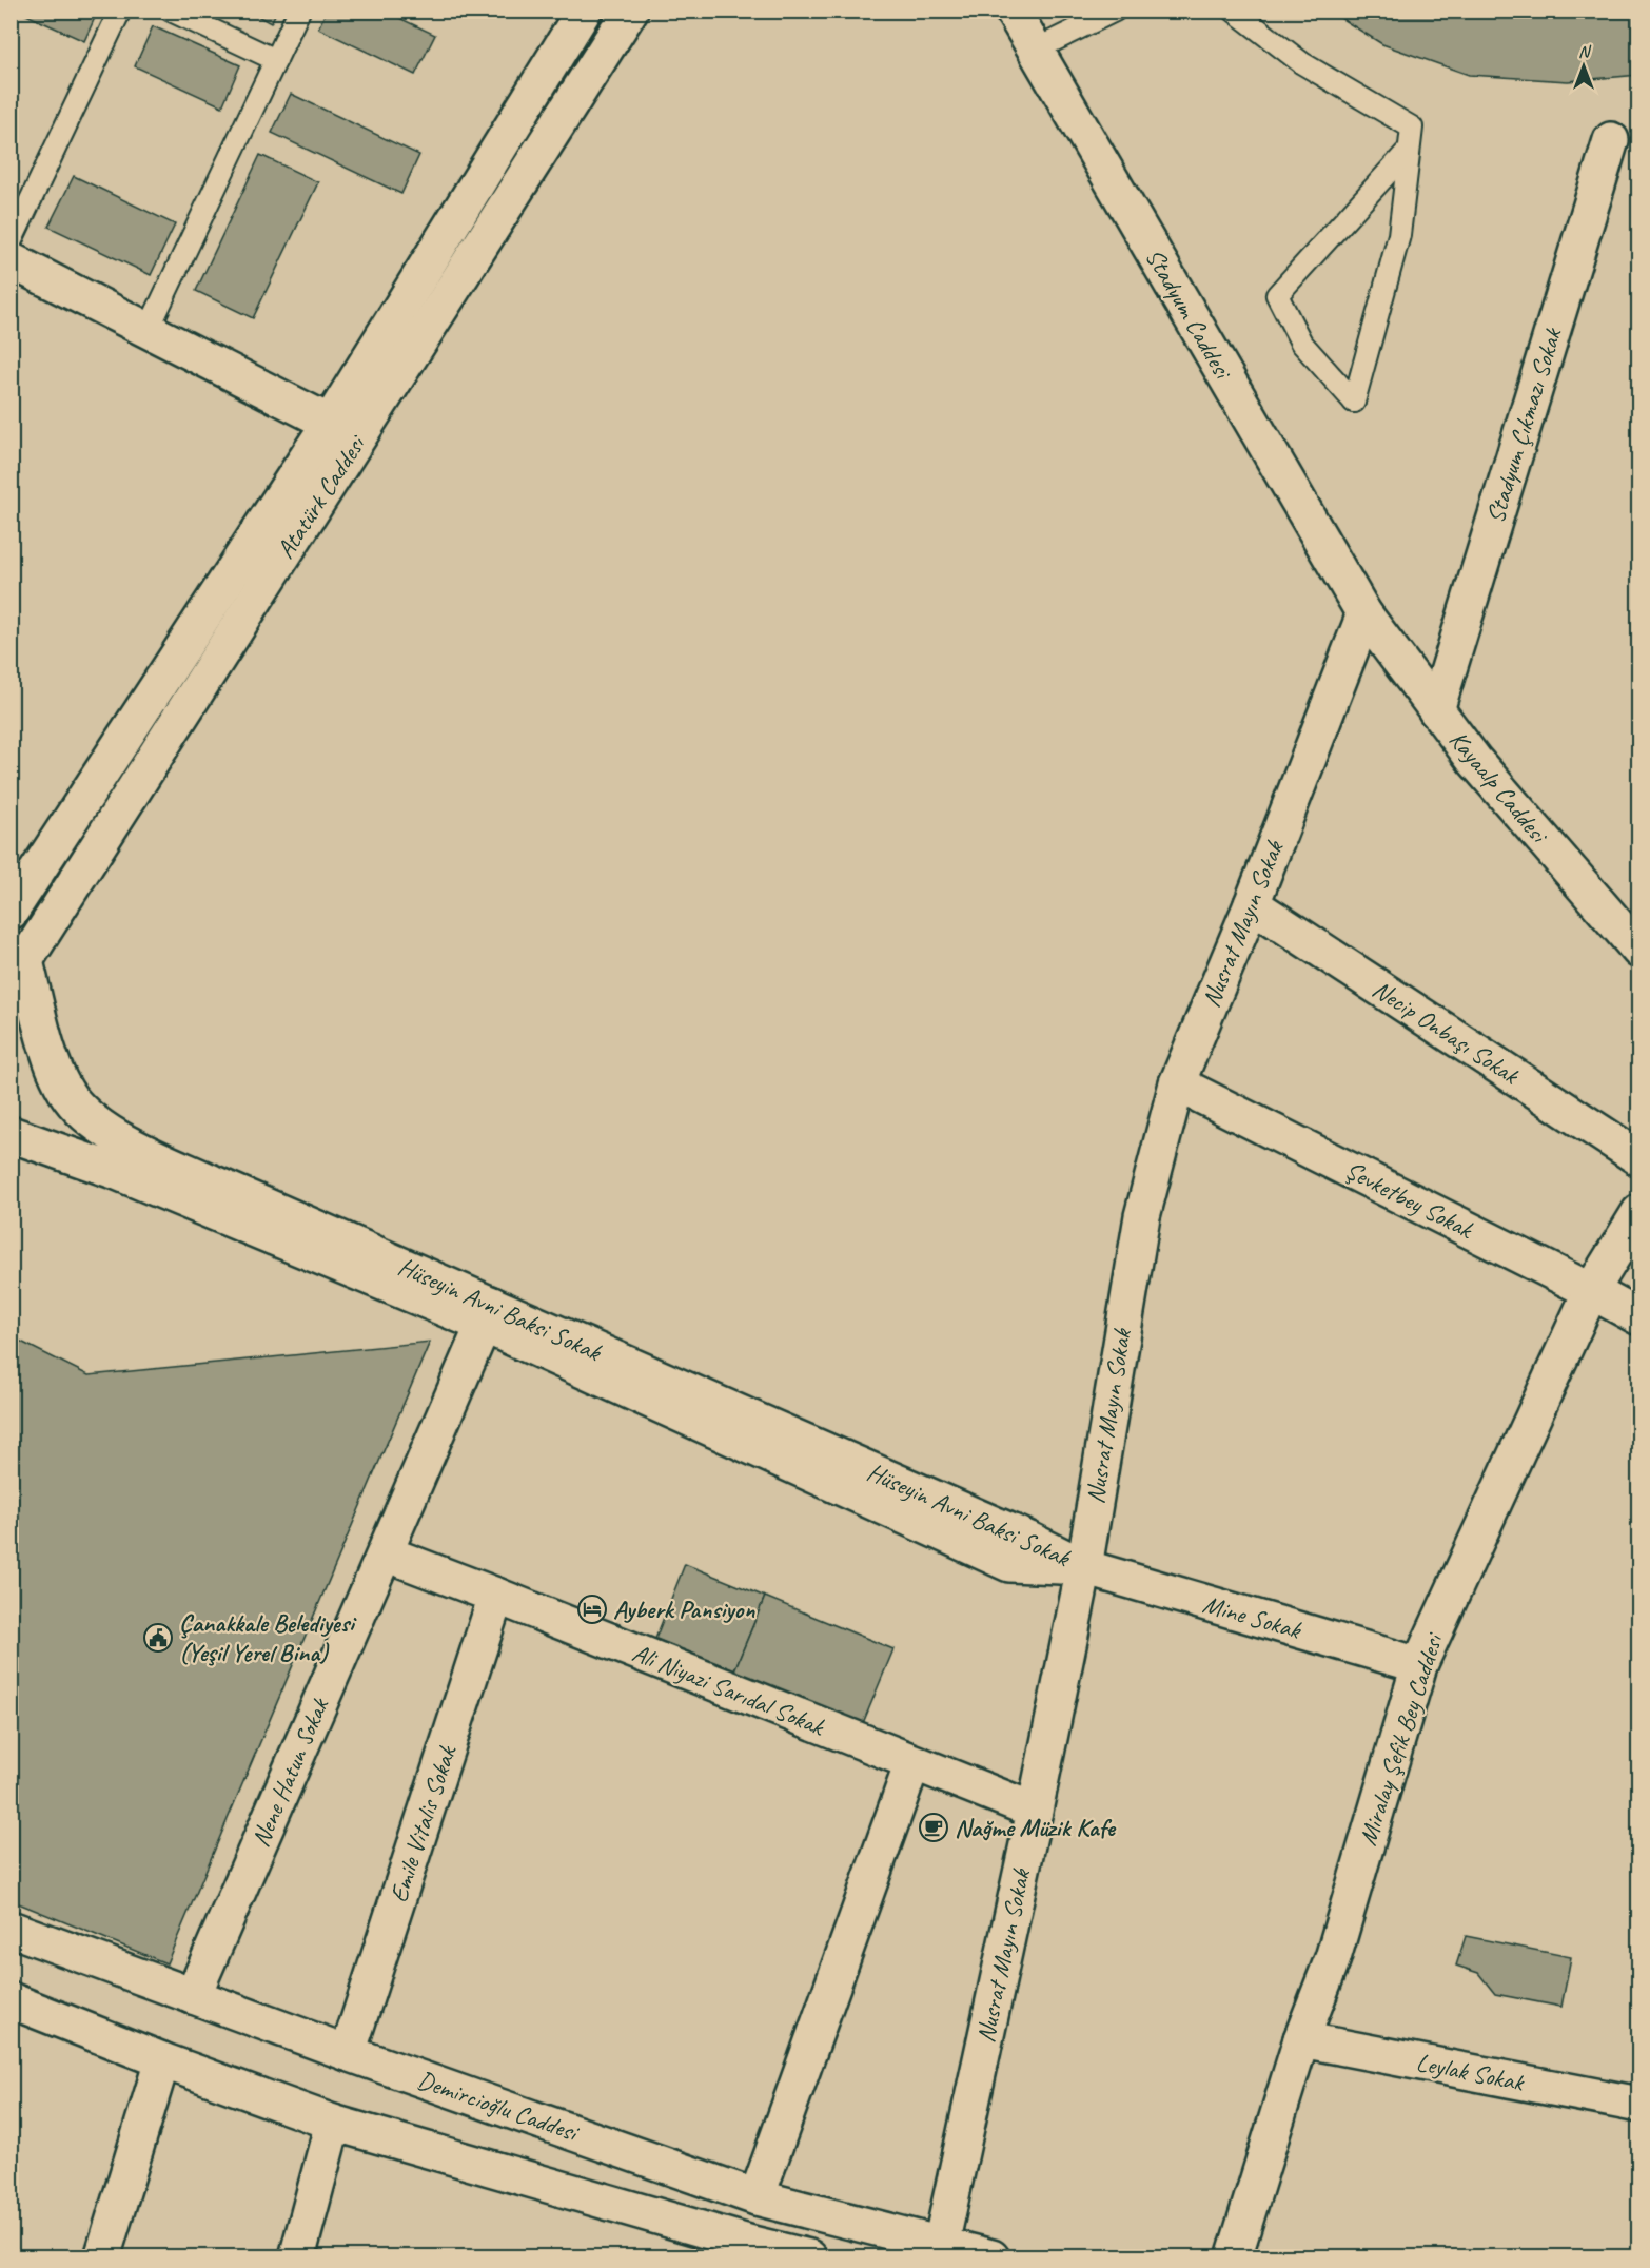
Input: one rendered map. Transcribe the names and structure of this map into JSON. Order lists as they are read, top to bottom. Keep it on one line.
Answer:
{"streets":{"main road":["Stadyum Caddesi","Stadyum Çıkmazı Sokak","Atatürk Caddesi","Kayaalp Caddesi","Nusrat Mayın Sokak","Necip Onbaşı Sokak","Şevketbey Sokak","Hüseyin Avni Baksi Sokak","Mine Sokak","Ali Niyazi Sarıdal Sokak","Miralay Şefik Bey Caddesi","Nene Hatun Sokak","Emile Vitalis Sokak","Leylak Sokak","Demircioğlu Caddesi"]},"crossings":[["Stadyum Caddesi","Kayaalp Caddesi"],["Stadyum Caddesi","Nusrat Mayın Sokak"],["Stadyum Çıkmazı Sokak","Kayaalp Caddesi"],["Atatürk Caddesi","Hüseyin Avni Baksi Sokak"],["Kayaalp Caddesi","Nusrat Mayın Sokak"],["Nusrat Mayın Sokak","Necip Onbaşı Sokak"],["Nusrat Mayın Sokak","Şevketbey Sokak"],["Nusrat Mayın Sokak","Hüseyin Avni Baksi Sokak"],["Nusrat Mayın Sokak","Mine Sokak"],["Nusrat Mayın Sokak","Ali Niyazi Sarıdal Sokak"],["Nusrat Mayın Sokak","Demircioğlu Caddesi"],["Şevketbey Sokak","Miralay Şefik Bey Caddesi"],["Hüseyin Avni Baksi Sokak","Mine Sokak"],["Hüseyin Avni Baksi Sokak","Nene Hatun Sokak"],["Mine Sokak","Miralay Şefik Bey Caddesi"],["Ali Niyazi Sarıdal Sokak","Nene Hatun Sokak"],["Ali Niyazi Sarıdal Sokak","Emile Vitalis Sokak"],["Miralay Şefik Bey Caddesi","Leylak Sokak"],["Nene Hatun Sokak","Demircioğlu Caddesi"],["Emile Vitalis Sokak","Demircioğlu Caddesi"]],"places":{"hotel":["Ayberk Pansiyon"],"public building":["Çanakkale Belediyesi (Yeşil Yerel Bina)"],"cafe":["Nağme Müzik Kafe"]},"north":"top"}
